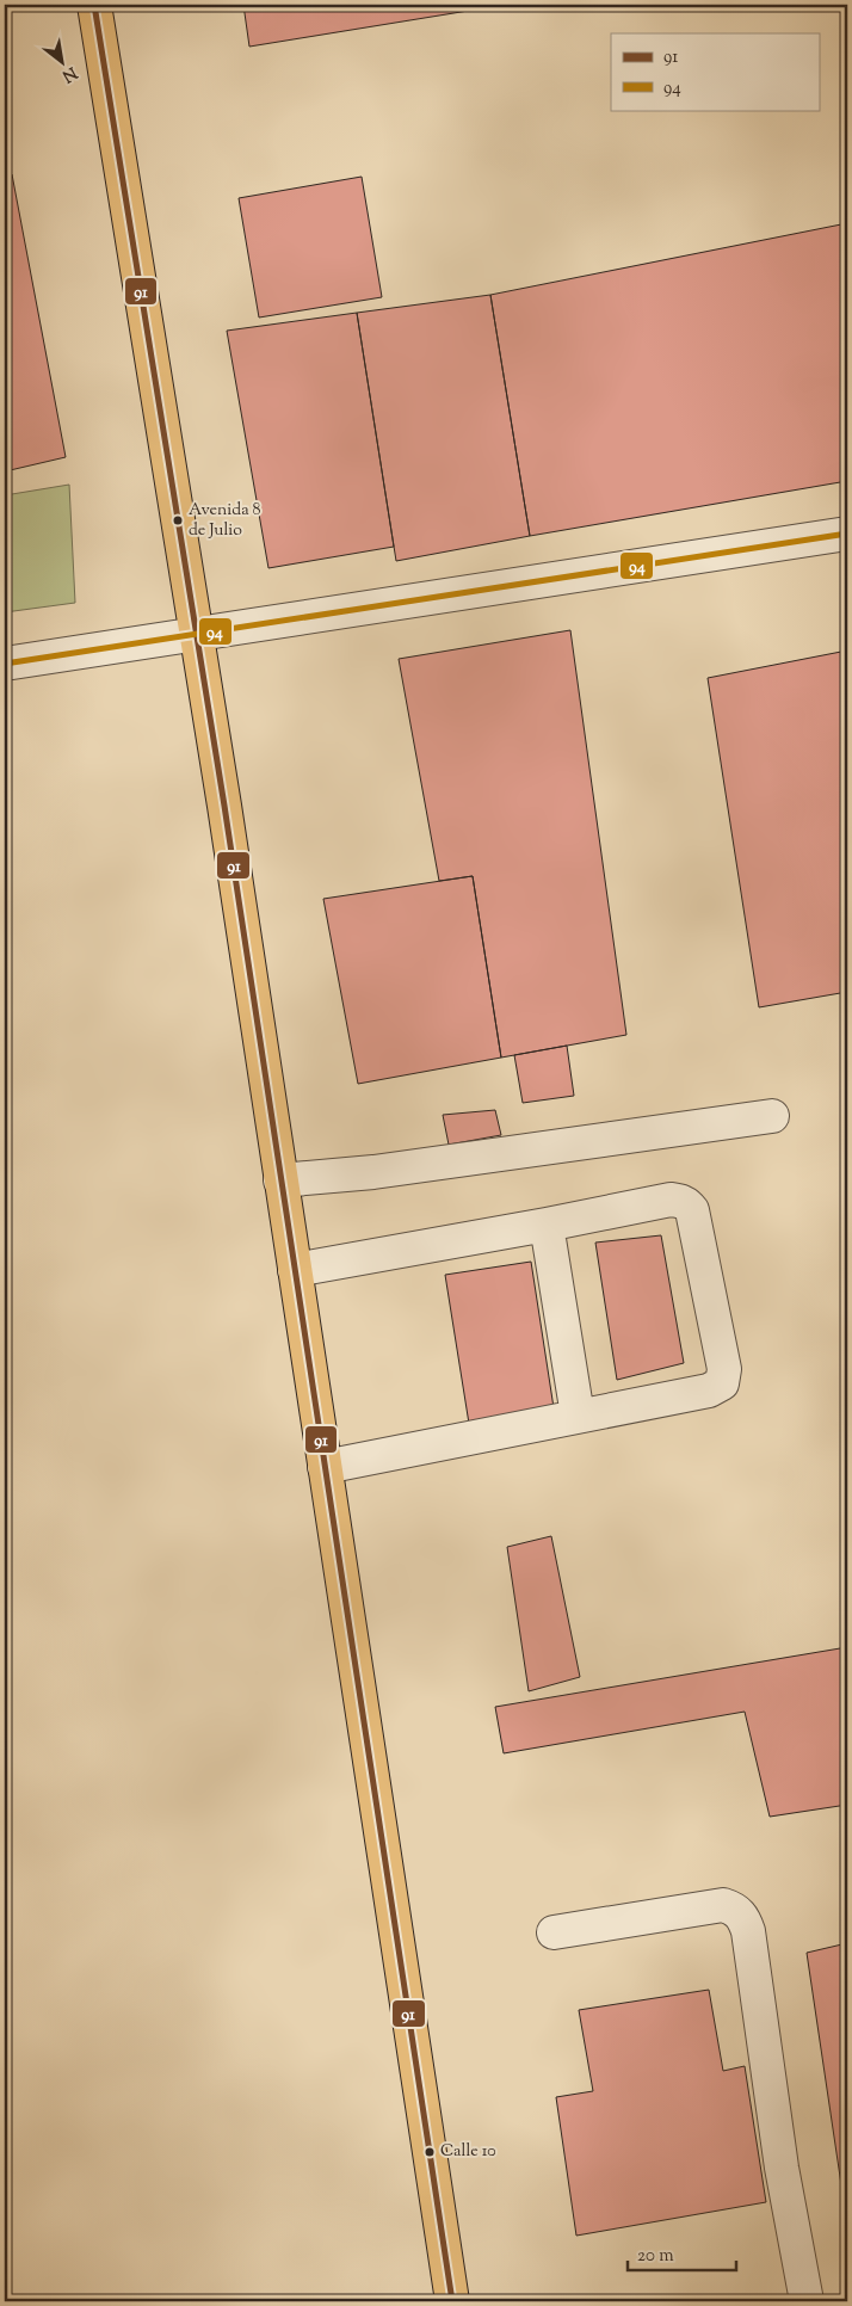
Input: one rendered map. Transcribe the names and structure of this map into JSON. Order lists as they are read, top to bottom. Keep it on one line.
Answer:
{"places":["Avenida 8 de Julio","Calle 10"],"lines":["transit line 91","transit line 94"],"legend":["91","94"],"scale_bar":"20 m","north":"bottom right"}
